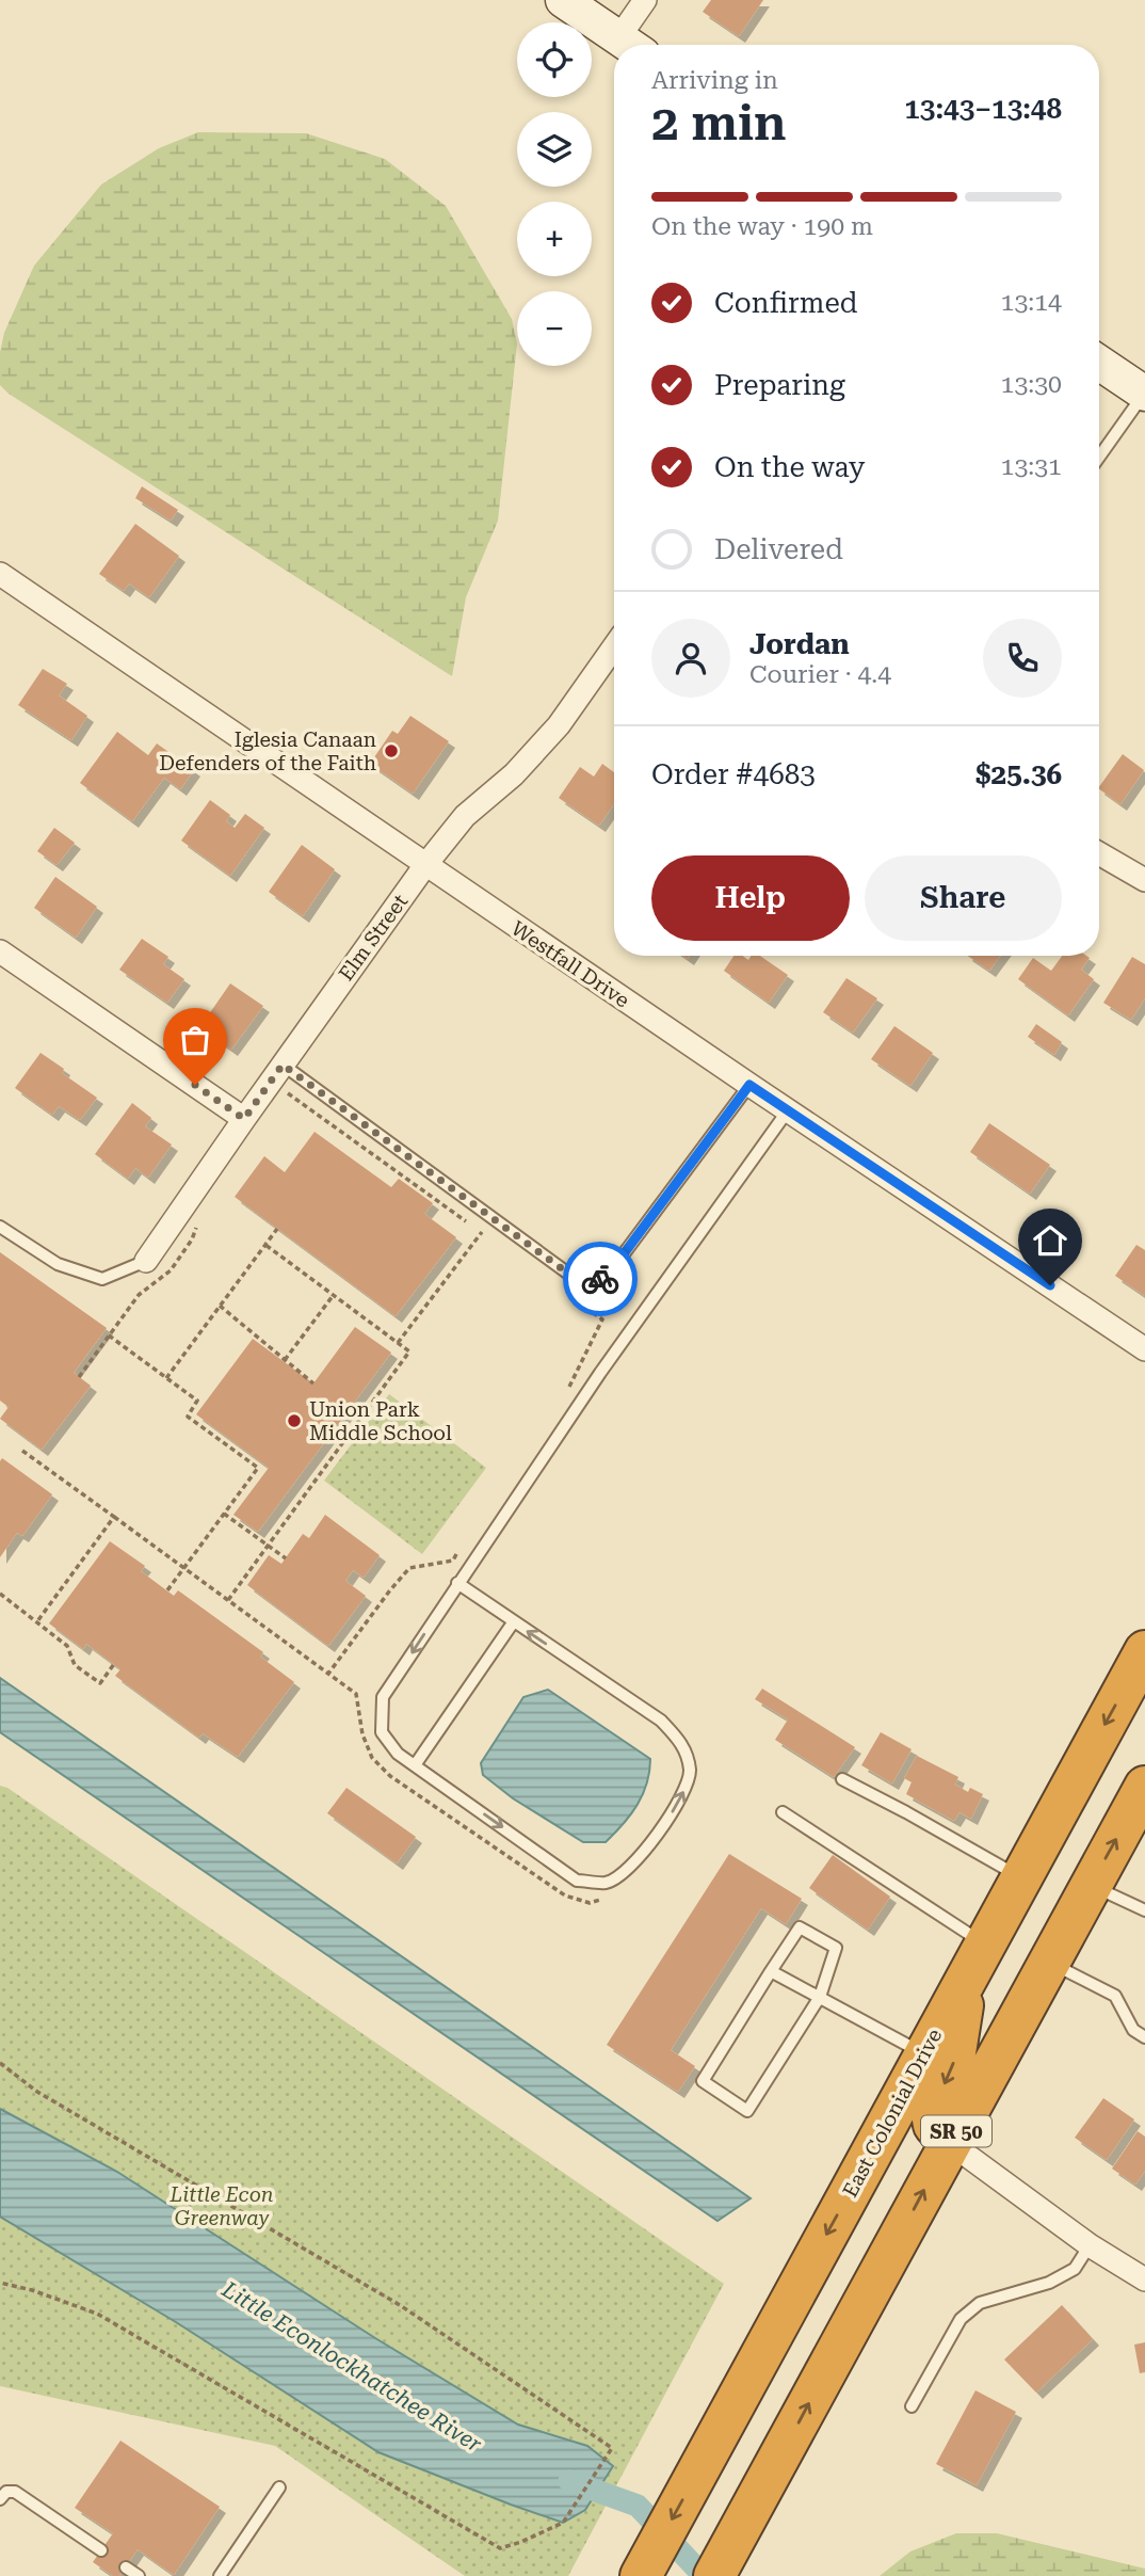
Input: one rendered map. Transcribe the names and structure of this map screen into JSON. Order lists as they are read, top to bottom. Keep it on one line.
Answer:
{"streets":{"highway":["East Colonial Drive","SR 50"],"street":["Elm Street","Westfall Drive"]},"crossings":[["Elm Street","Westfall Drive"]],"water":["Little Econlockhatchee River"],"parks":["Little Econ Greenway"],"places":["Iglesia Canaan Defenders of the Faith","Union Park Middle School"],"page":{"map_buttons":["+","−"],"heading":["2 min","Arriving in","13:43–13:48"],"panel":["Jordan","Courier · 4.4","Order #4683","$25.36"],"bar":"On the way · 190 m","list":[["Confirmed","13:14"],["Preparing","13:30"],["On the way","13:31"],"Delivered"],"buttons":["Help","Share"]}}
